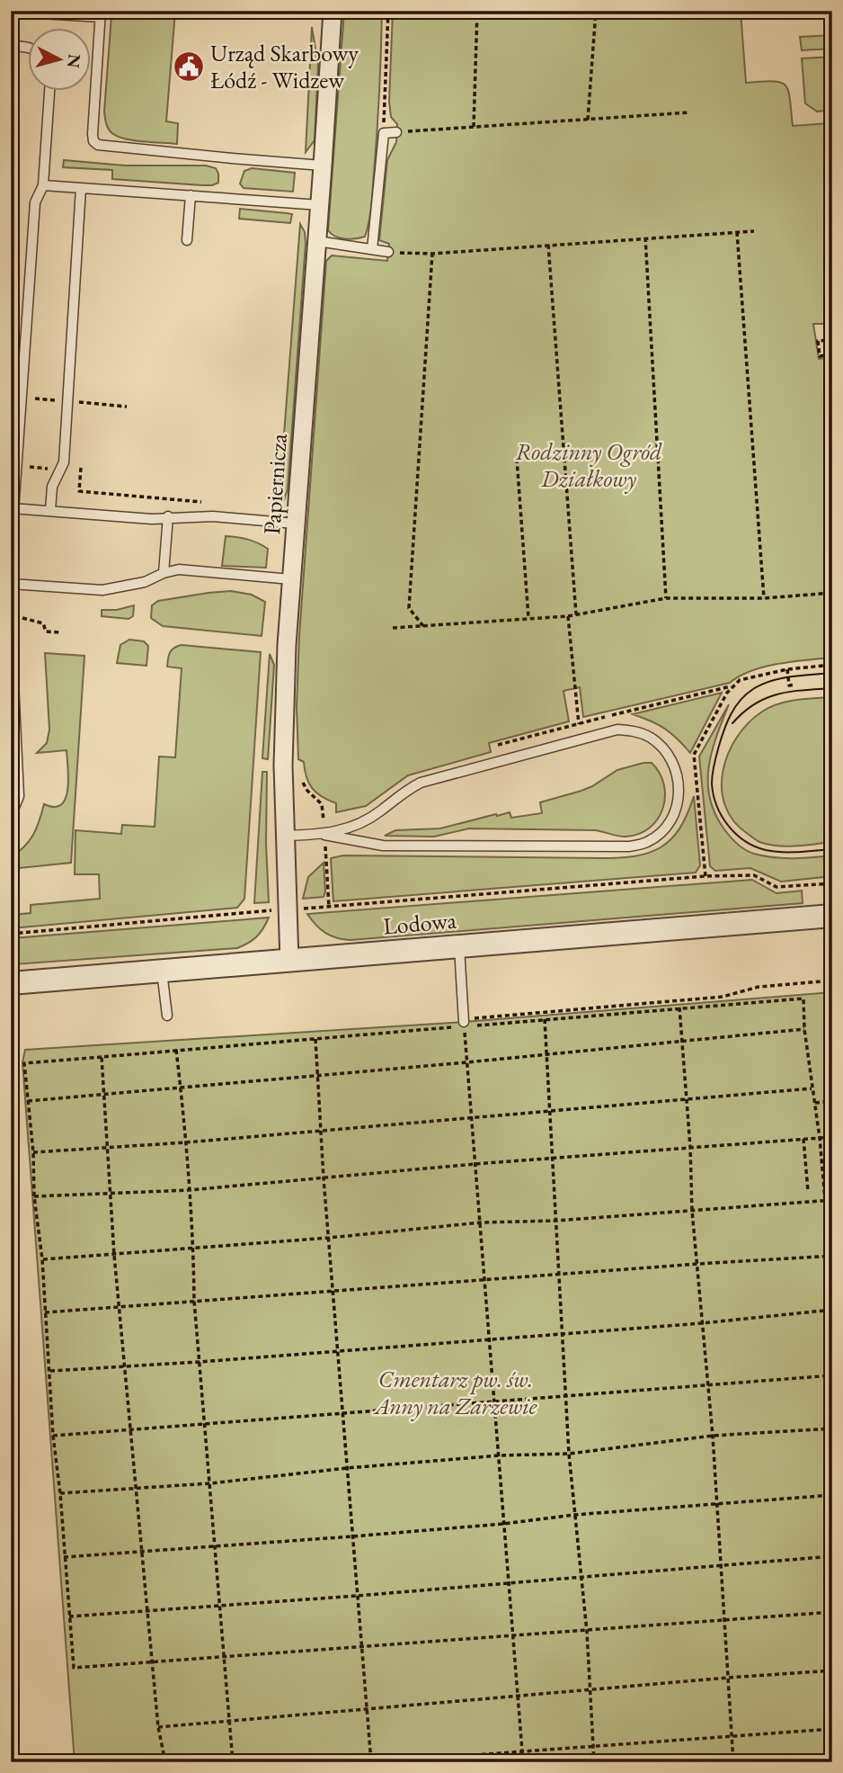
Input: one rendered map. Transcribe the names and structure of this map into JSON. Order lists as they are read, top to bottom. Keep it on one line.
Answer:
{"streets":{"street":["Papiernicza","Lodowa"]},"crossings":[["Papiernicza","Lodowa"]],"parks":["Rodzinny Ogród Działkowy","Cmentarz pw. św. Anny na Zarzewie"],"places":{"public building":["Urząd Skarbowy Łódź - Widzew"]},"north":"right"}
